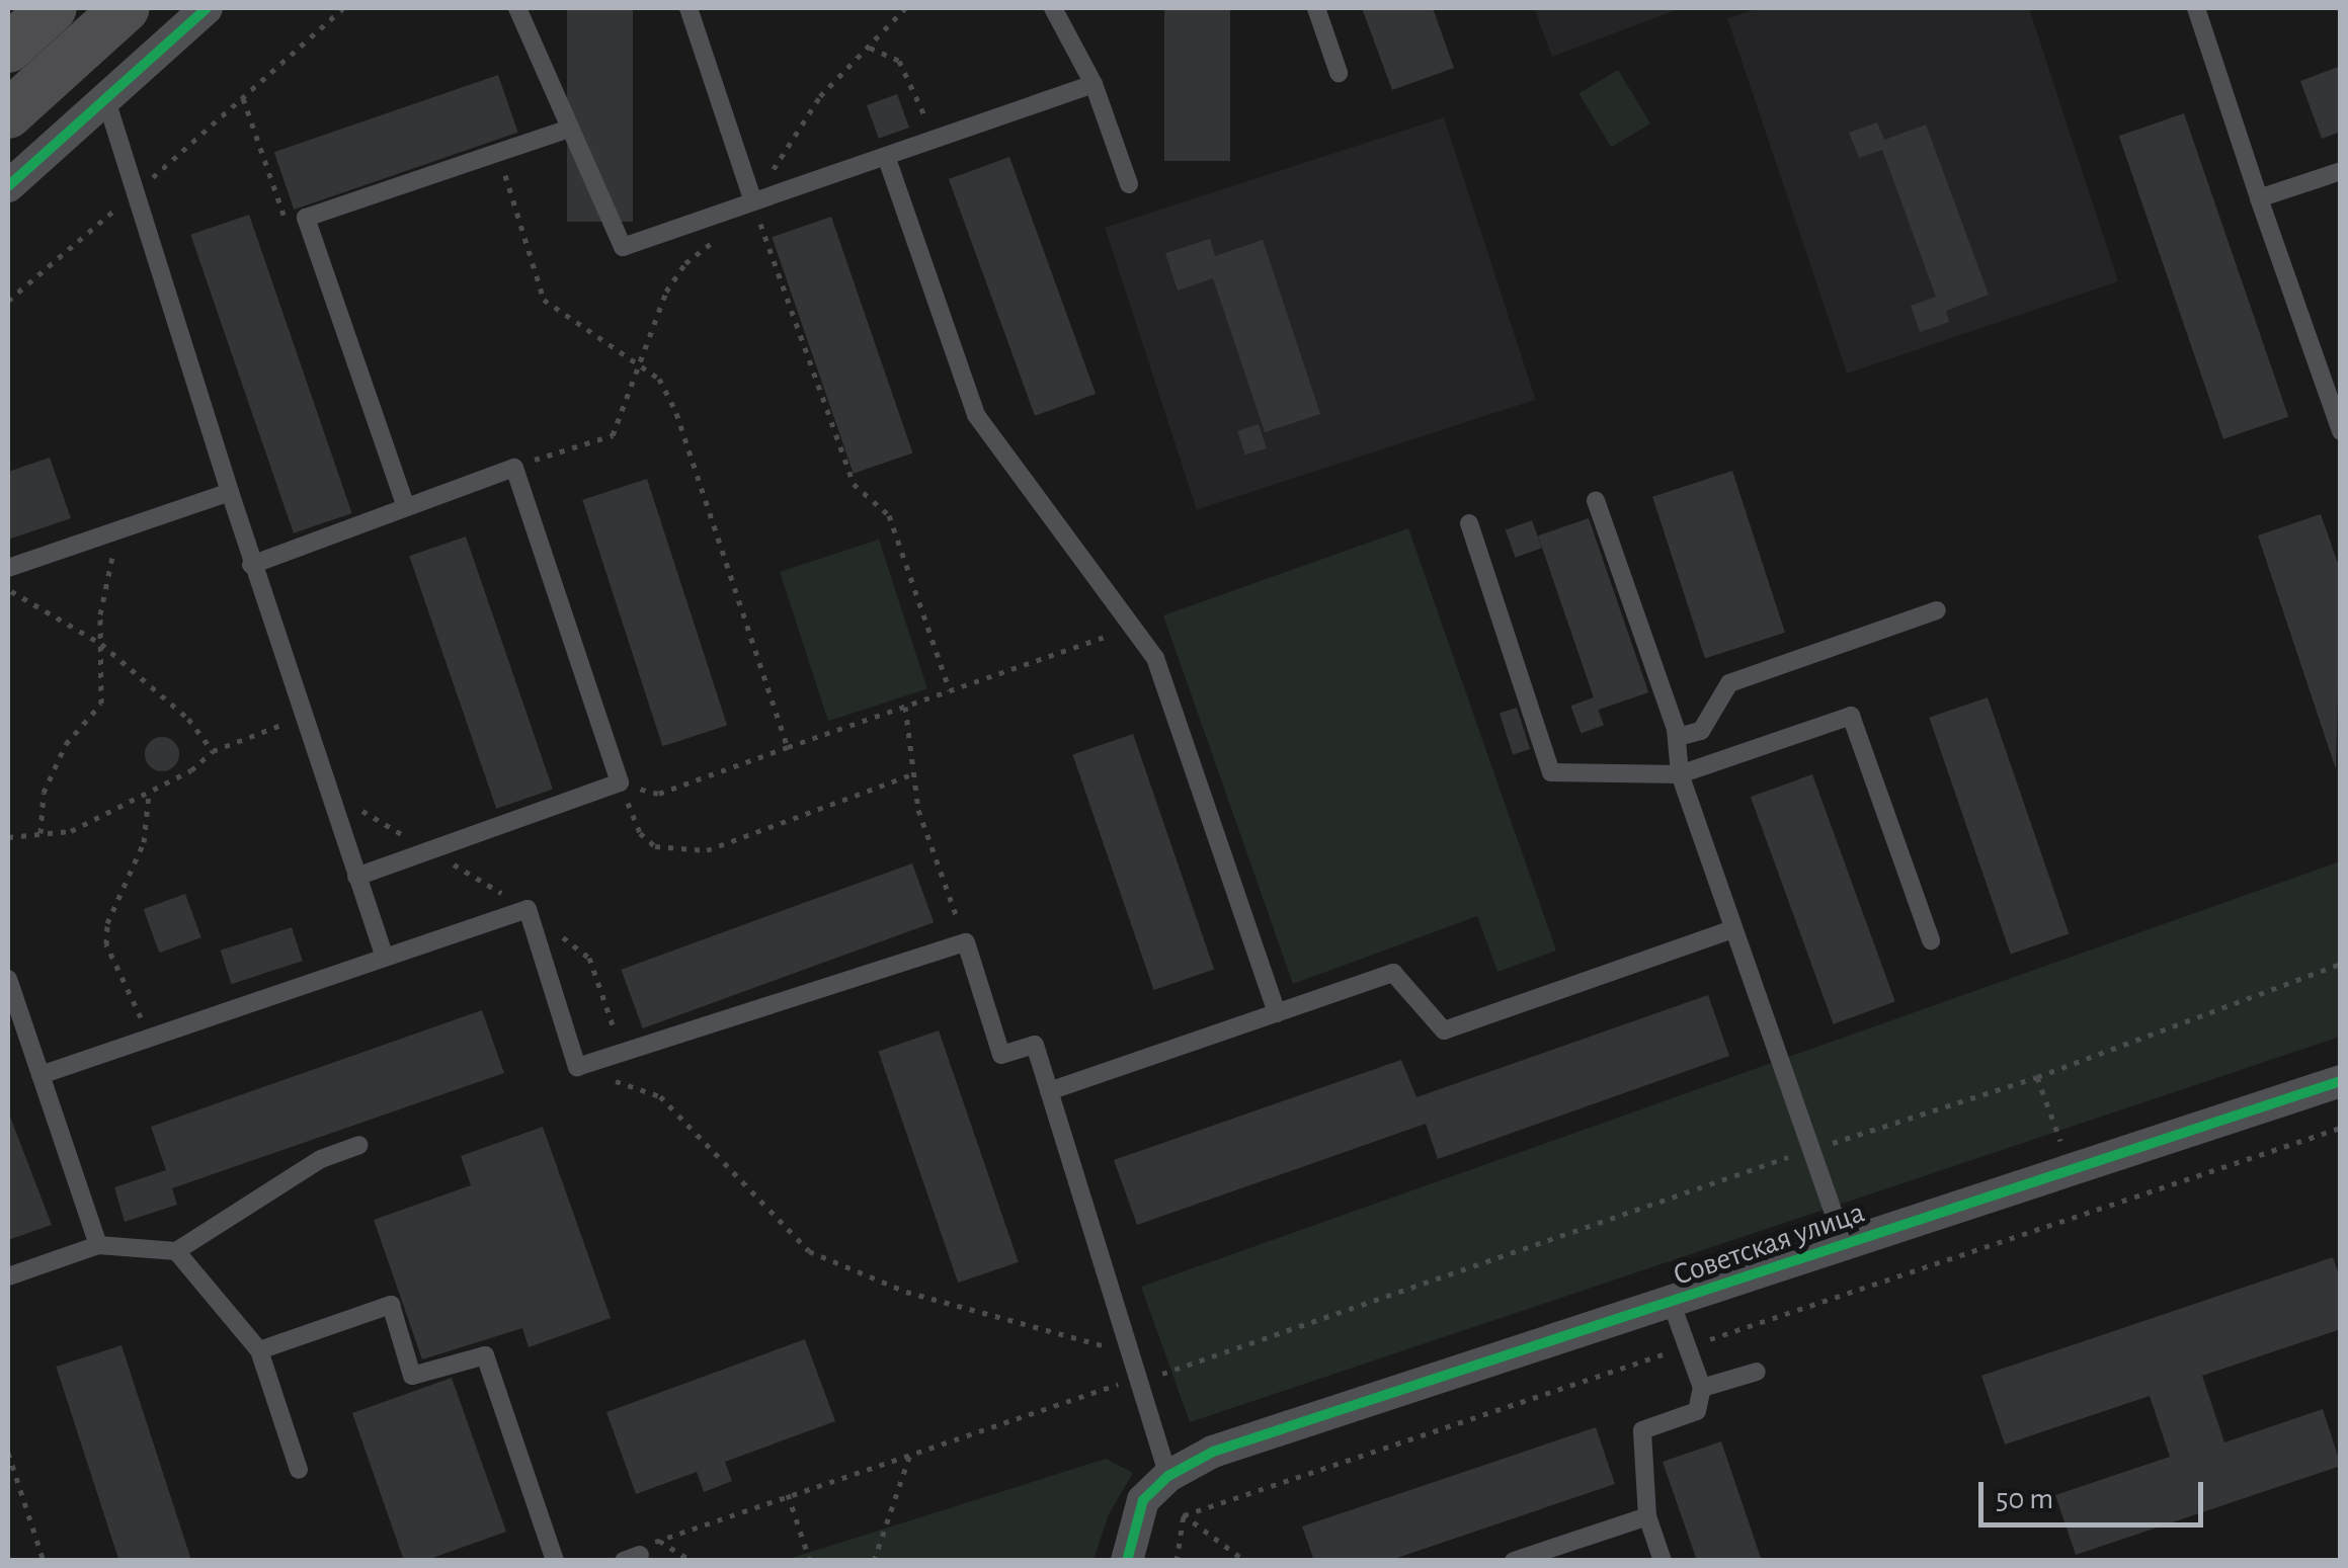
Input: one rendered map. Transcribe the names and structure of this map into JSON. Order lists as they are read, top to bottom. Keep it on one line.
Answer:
{"streets":{"street":["Советская улица"]},"scale_bar":"50 m"}
